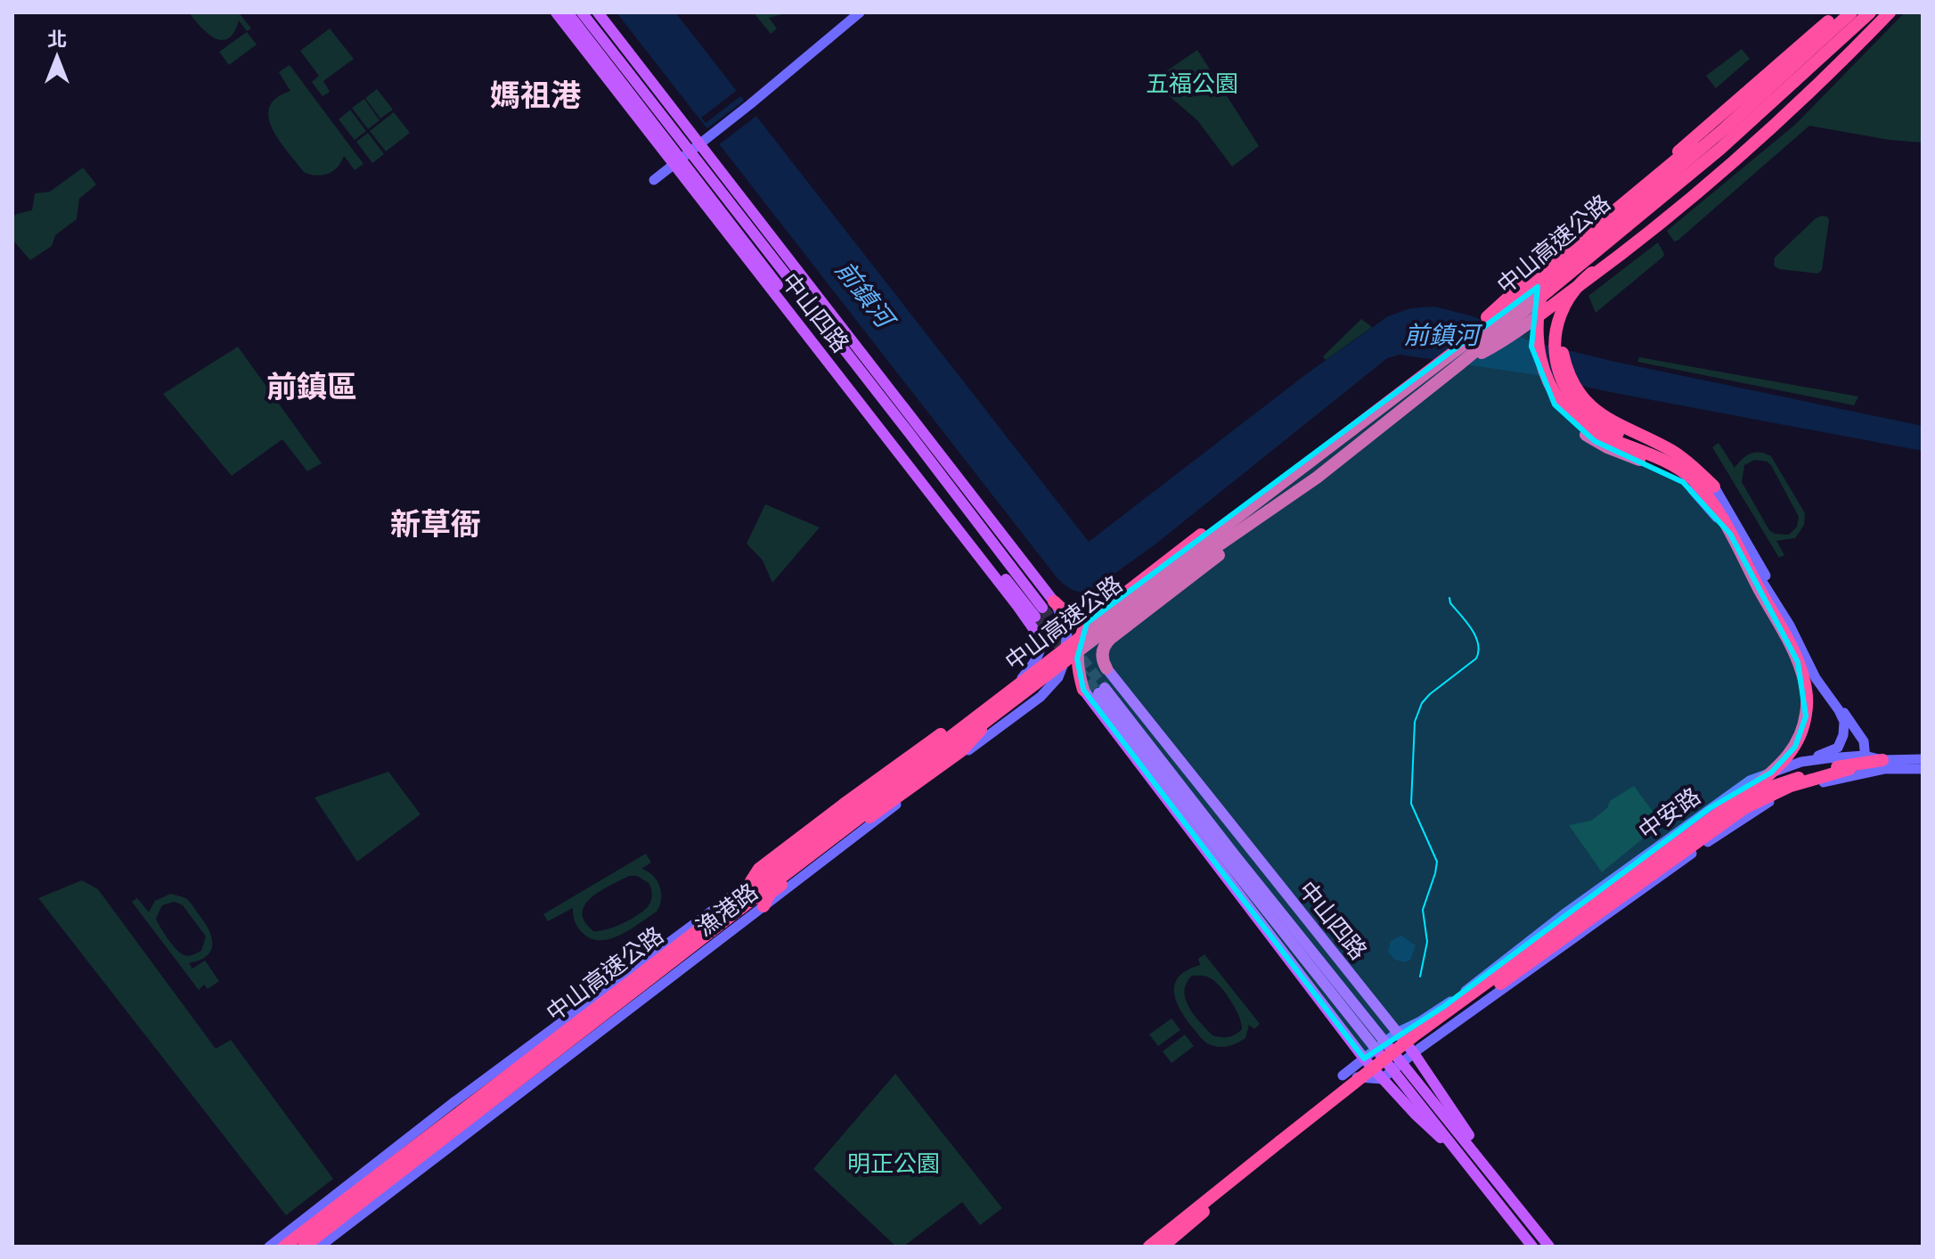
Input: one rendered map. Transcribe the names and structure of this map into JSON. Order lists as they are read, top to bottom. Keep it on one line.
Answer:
{"streets":{"highway":["中山高速公路"],"main road":["中山四路"],"street":["中安路","漁港路"]},"crossings":[["中山四路","中安路"],["中山四路","漁港路"]],"districts":["媽祖港","前鎮區","新草衙"],"water":["前鎮河"],"parks":["五福公園","明正公園"],"north":"top"}
